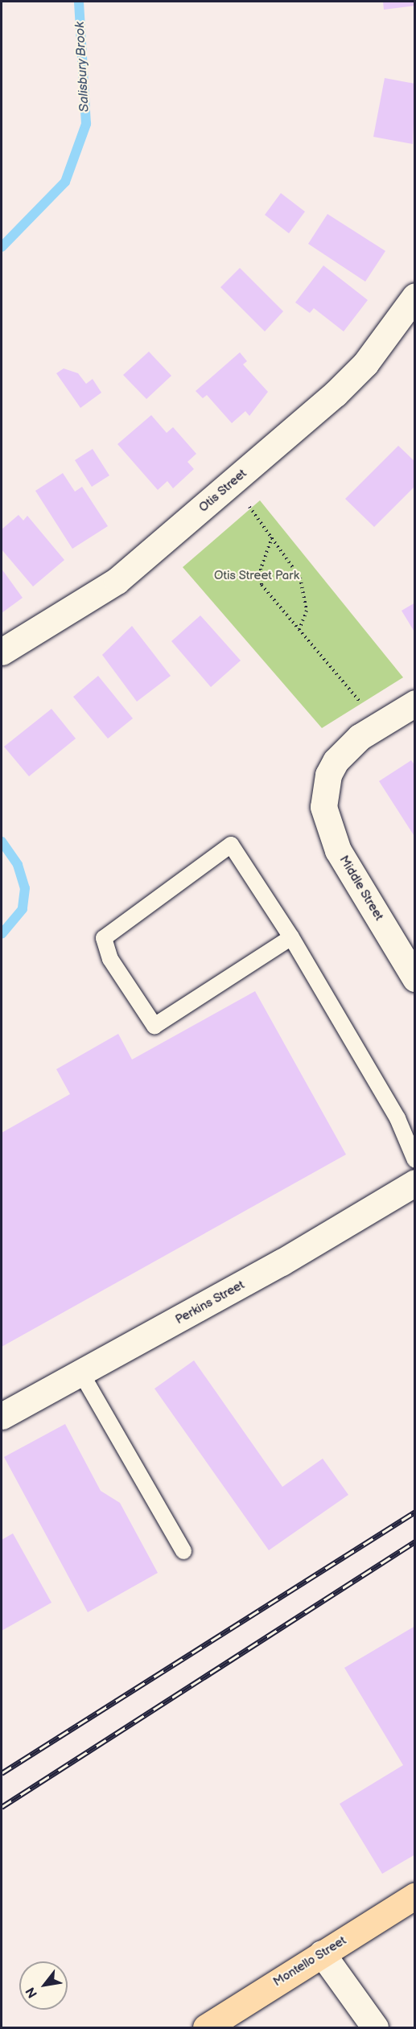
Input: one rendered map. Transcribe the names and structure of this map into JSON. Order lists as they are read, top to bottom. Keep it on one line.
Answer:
{"streets":{"main road":["Montello Street"],"street":["Otis Street","Middle Street","Perkins Street"]},"water":["Salisbury Brook"],"parks":["Otis Street Park"],"north":"bottom left"}
